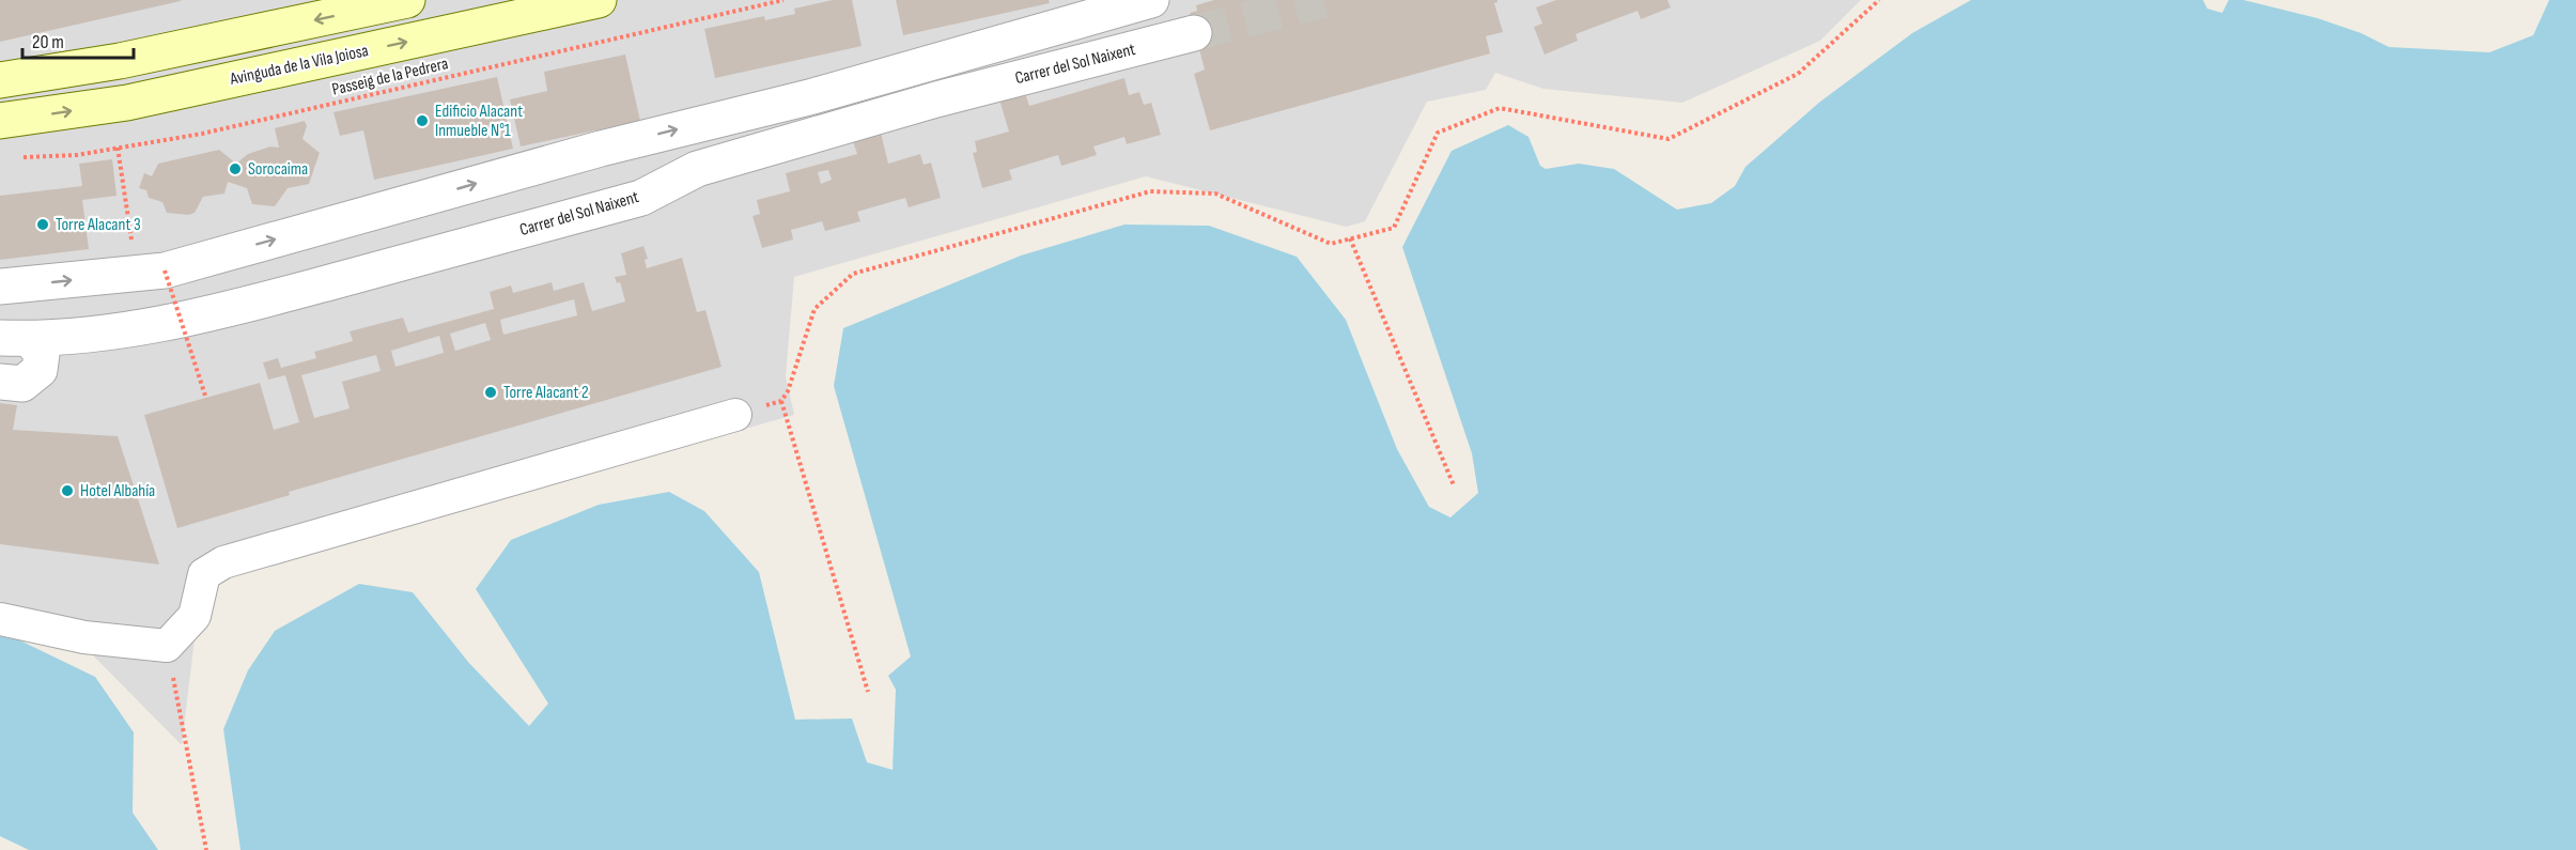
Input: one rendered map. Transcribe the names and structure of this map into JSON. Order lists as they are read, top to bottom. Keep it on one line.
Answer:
{"streets":{"main road":["Avinguda de la Vila Joiosa"],"street":["Carrer del Sol Naixent"],"path":["Passeig de la Pedrera"]},"places":["Edificio Alacant Inmueble N°1","Sorocaima","Torre Alacant 3","Torre Alacant 2","Hotel Albahía"],"scale_bar":"20 m"}
